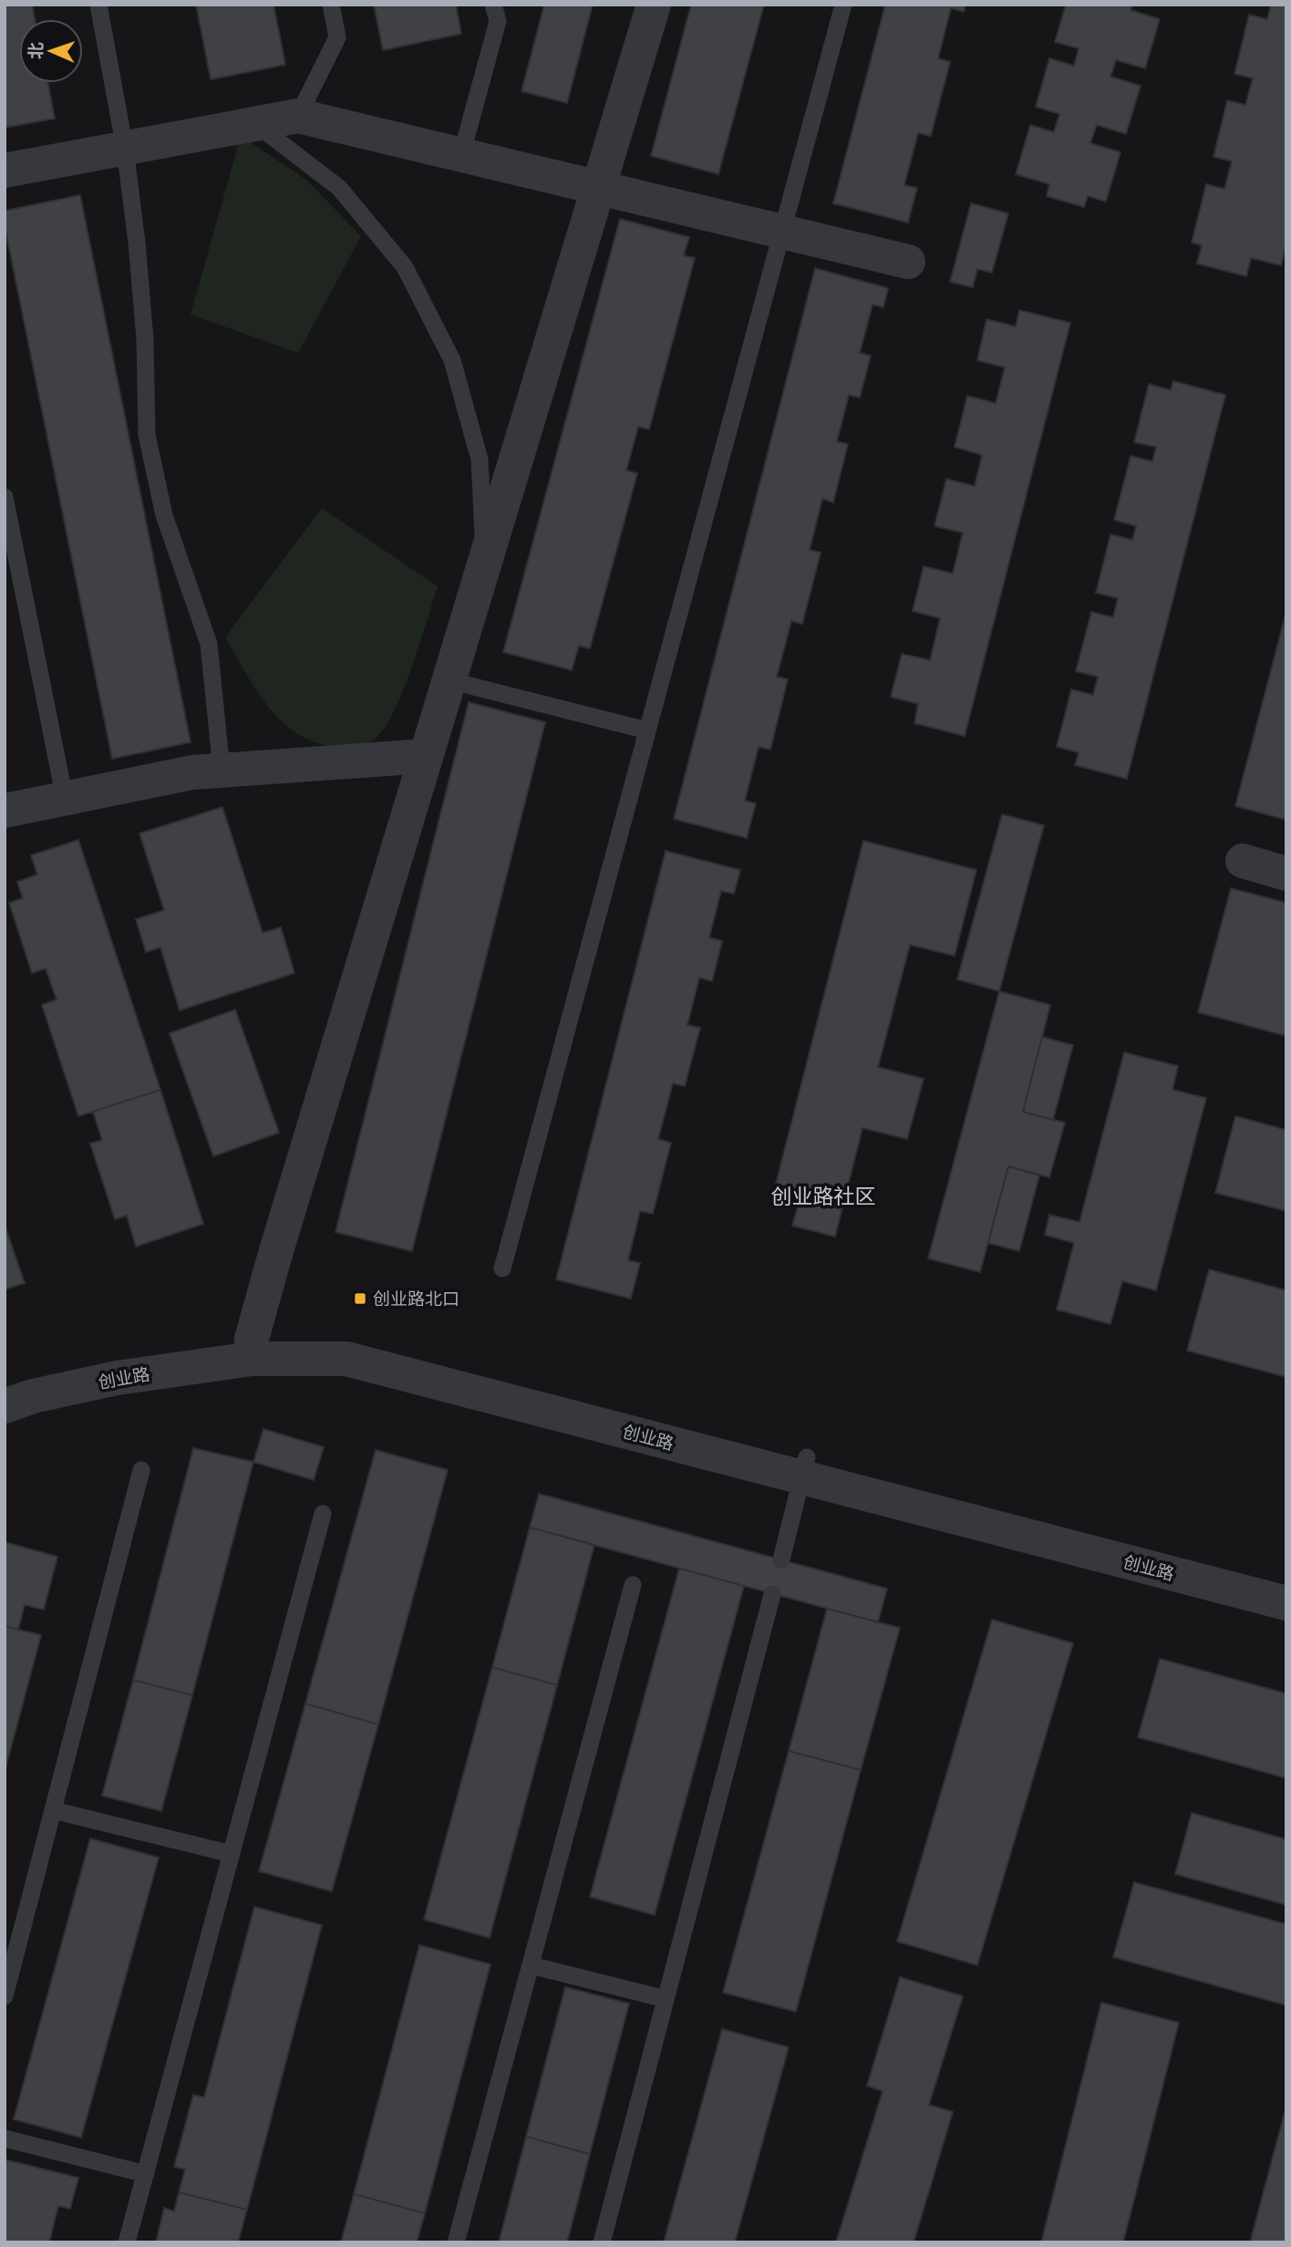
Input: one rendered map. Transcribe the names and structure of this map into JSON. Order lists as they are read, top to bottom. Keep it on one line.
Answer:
{"streets":{"street":["创业路"]},"districts":["创业路社区"],"places":{"transit":["创业路北口"]},"north":"left"}
